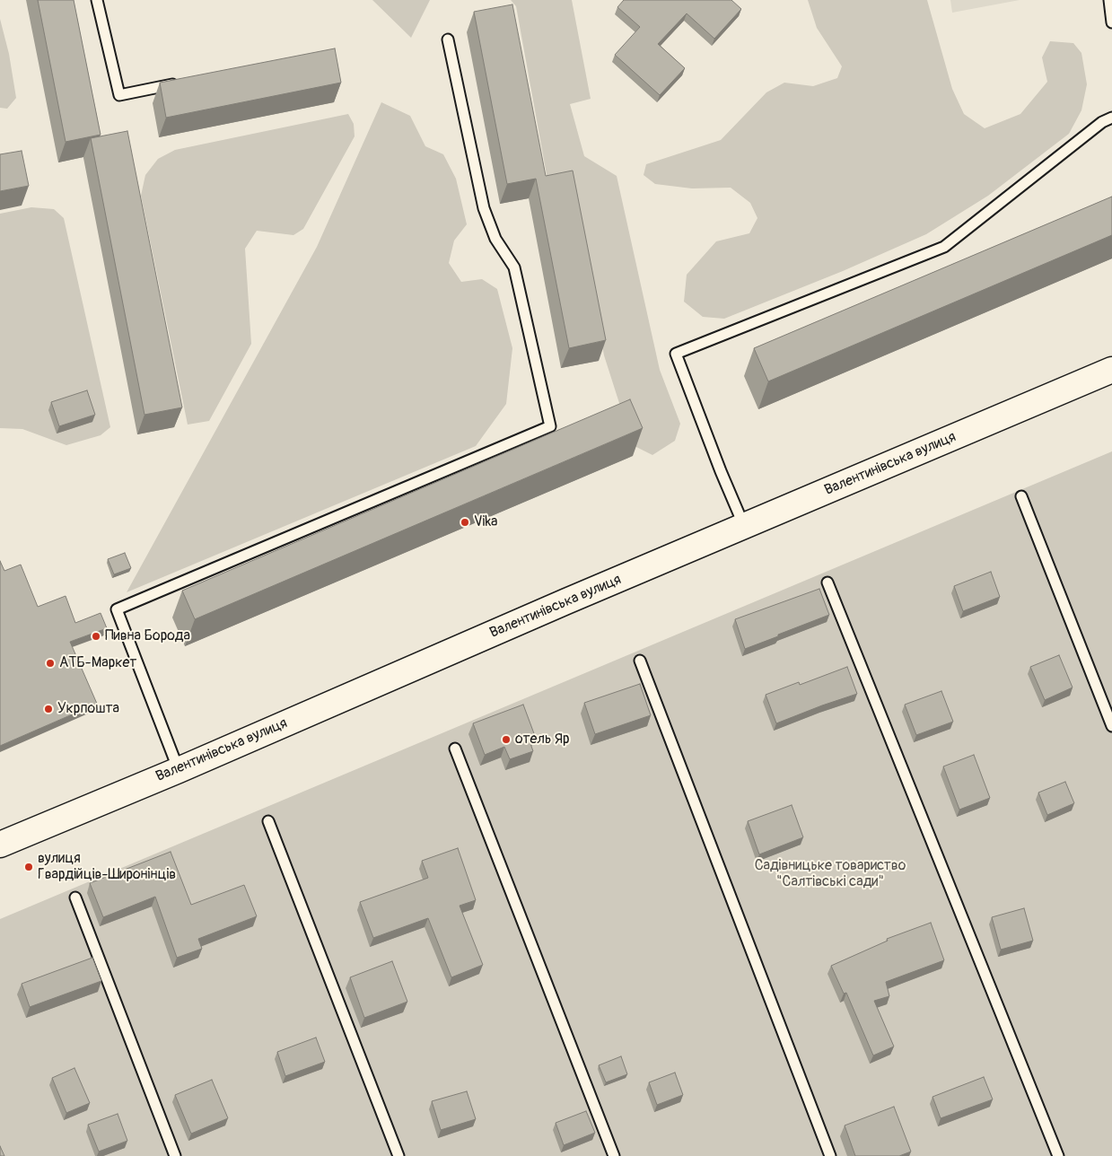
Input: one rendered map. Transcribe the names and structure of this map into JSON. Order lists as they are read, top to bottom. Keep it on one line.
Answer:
{"streets":{"street":["Валентинівська вулиця"]},"parks":["Садівницьке товариство \"Салтівські сади\""],"places":["Vika","Пивна Борода","АТБ-Маркет","Укрпошта","отель Яр","вулиця Гвардійців-Широнінців"]}
